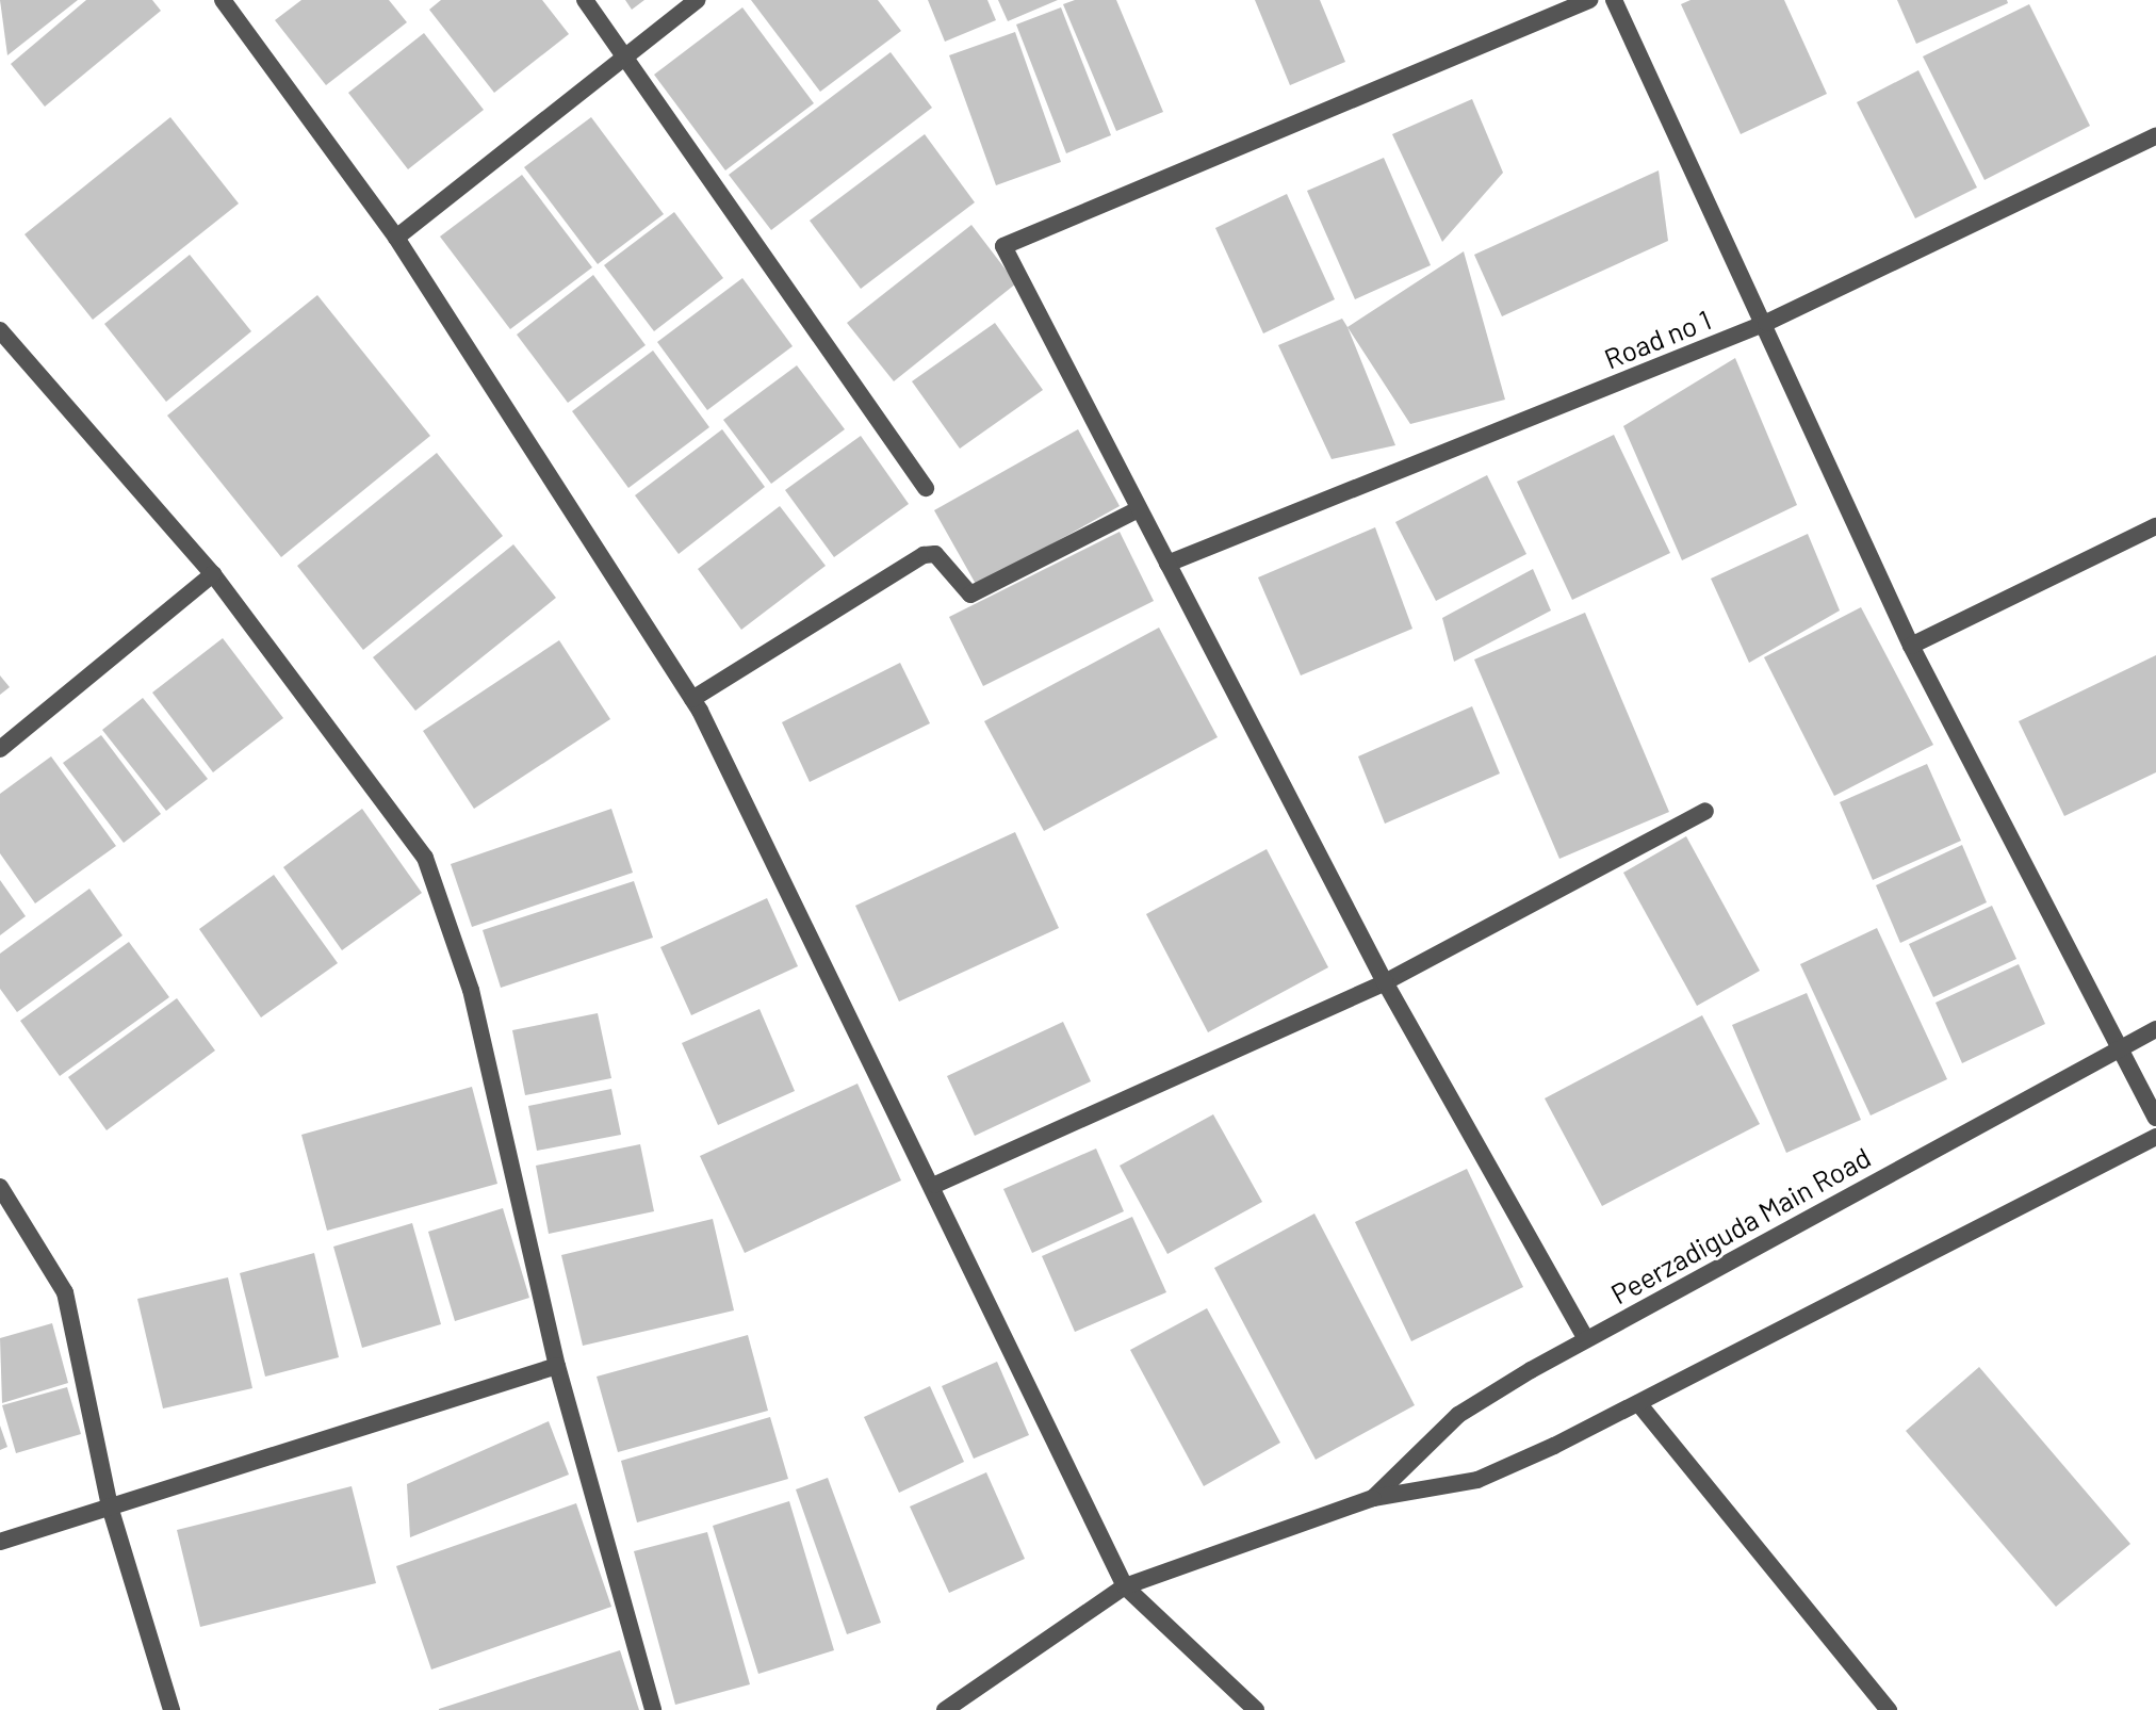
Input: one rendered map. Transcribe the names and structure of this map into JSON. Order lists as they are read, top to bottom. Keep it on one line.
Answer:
{"streets":{"street":["Road no 1","Peerzadiguda Main Road"]}}
